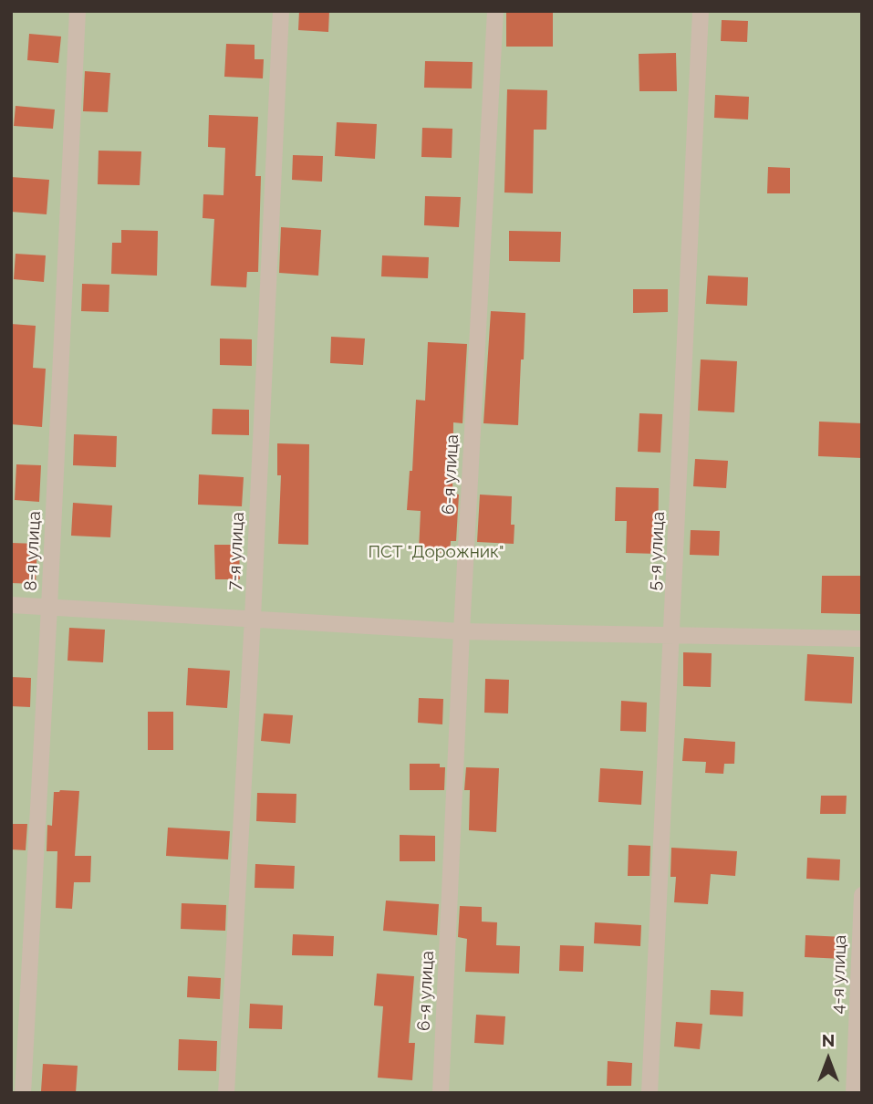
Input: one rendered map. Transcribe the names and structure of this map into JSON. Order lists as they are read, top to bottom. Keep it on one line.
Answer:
{"streets":{"street":["6-я улица","8-я улица","7-я улица","5-я улица","4-я улица"]},"parks":["ПСТ \"Дорожник\""],"north":"top"}
